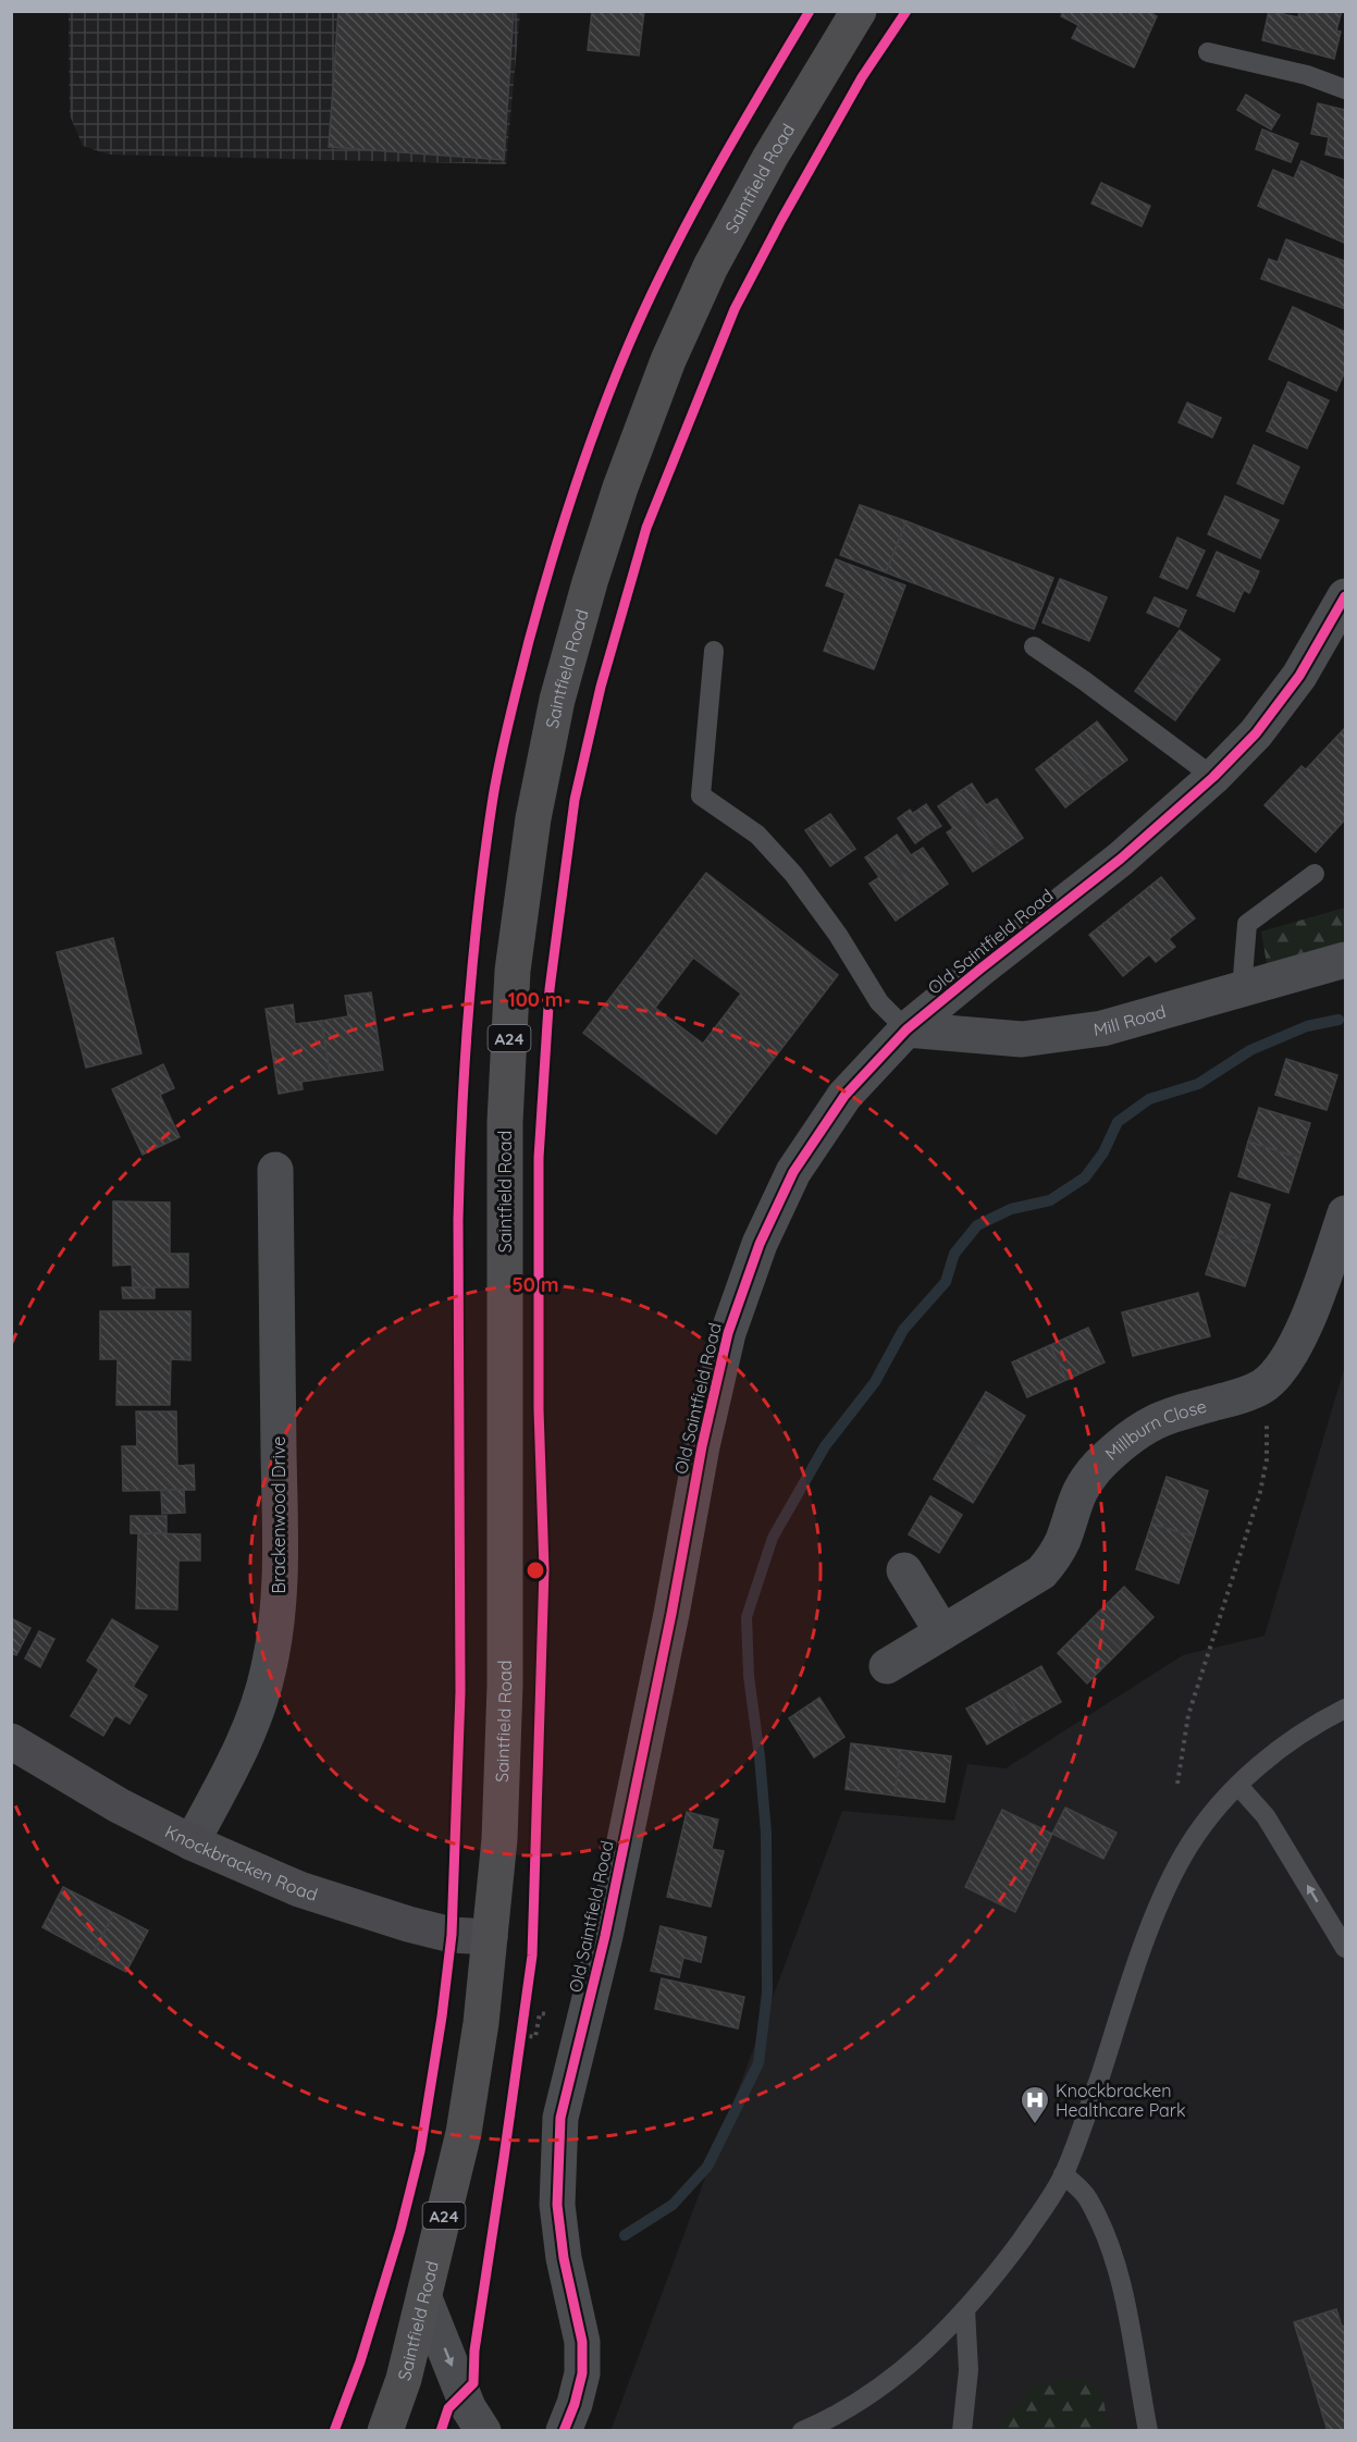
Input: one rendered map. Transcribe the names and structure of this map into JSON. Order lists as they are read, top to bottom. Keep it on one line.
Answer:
{"streets":{"highway":["Saintfield Road","A24"],"street":["Old Saintfield Road","Mill Road","Millburn Close","Brackenwood Drive","Knockbracken Road"]},"crossings":[["Saintfield Road","Knockbracken Road"],["Old Saintfield Road","Mill Road"],["Brackenwood Drive","Knockbracken Road"]],"places":{"hospital":["Knockbracken Healthcare Park"]},"rings":["100 m","50 m"]}
